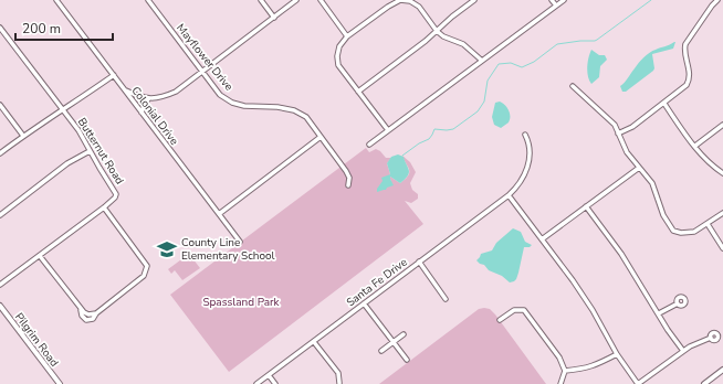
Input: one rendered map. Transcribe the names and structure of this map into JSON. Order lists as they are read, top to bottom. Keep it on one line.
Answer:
{"streets":{"street":["Mayflower Drive","Colonial Drive","Butternut Road","Santa Fe Drive","Pilgrim Road"]},"parks":["Spassland Park"],"places":{"school or university":["County Line Elementary School"]},"scale_bar":"200 m"}
